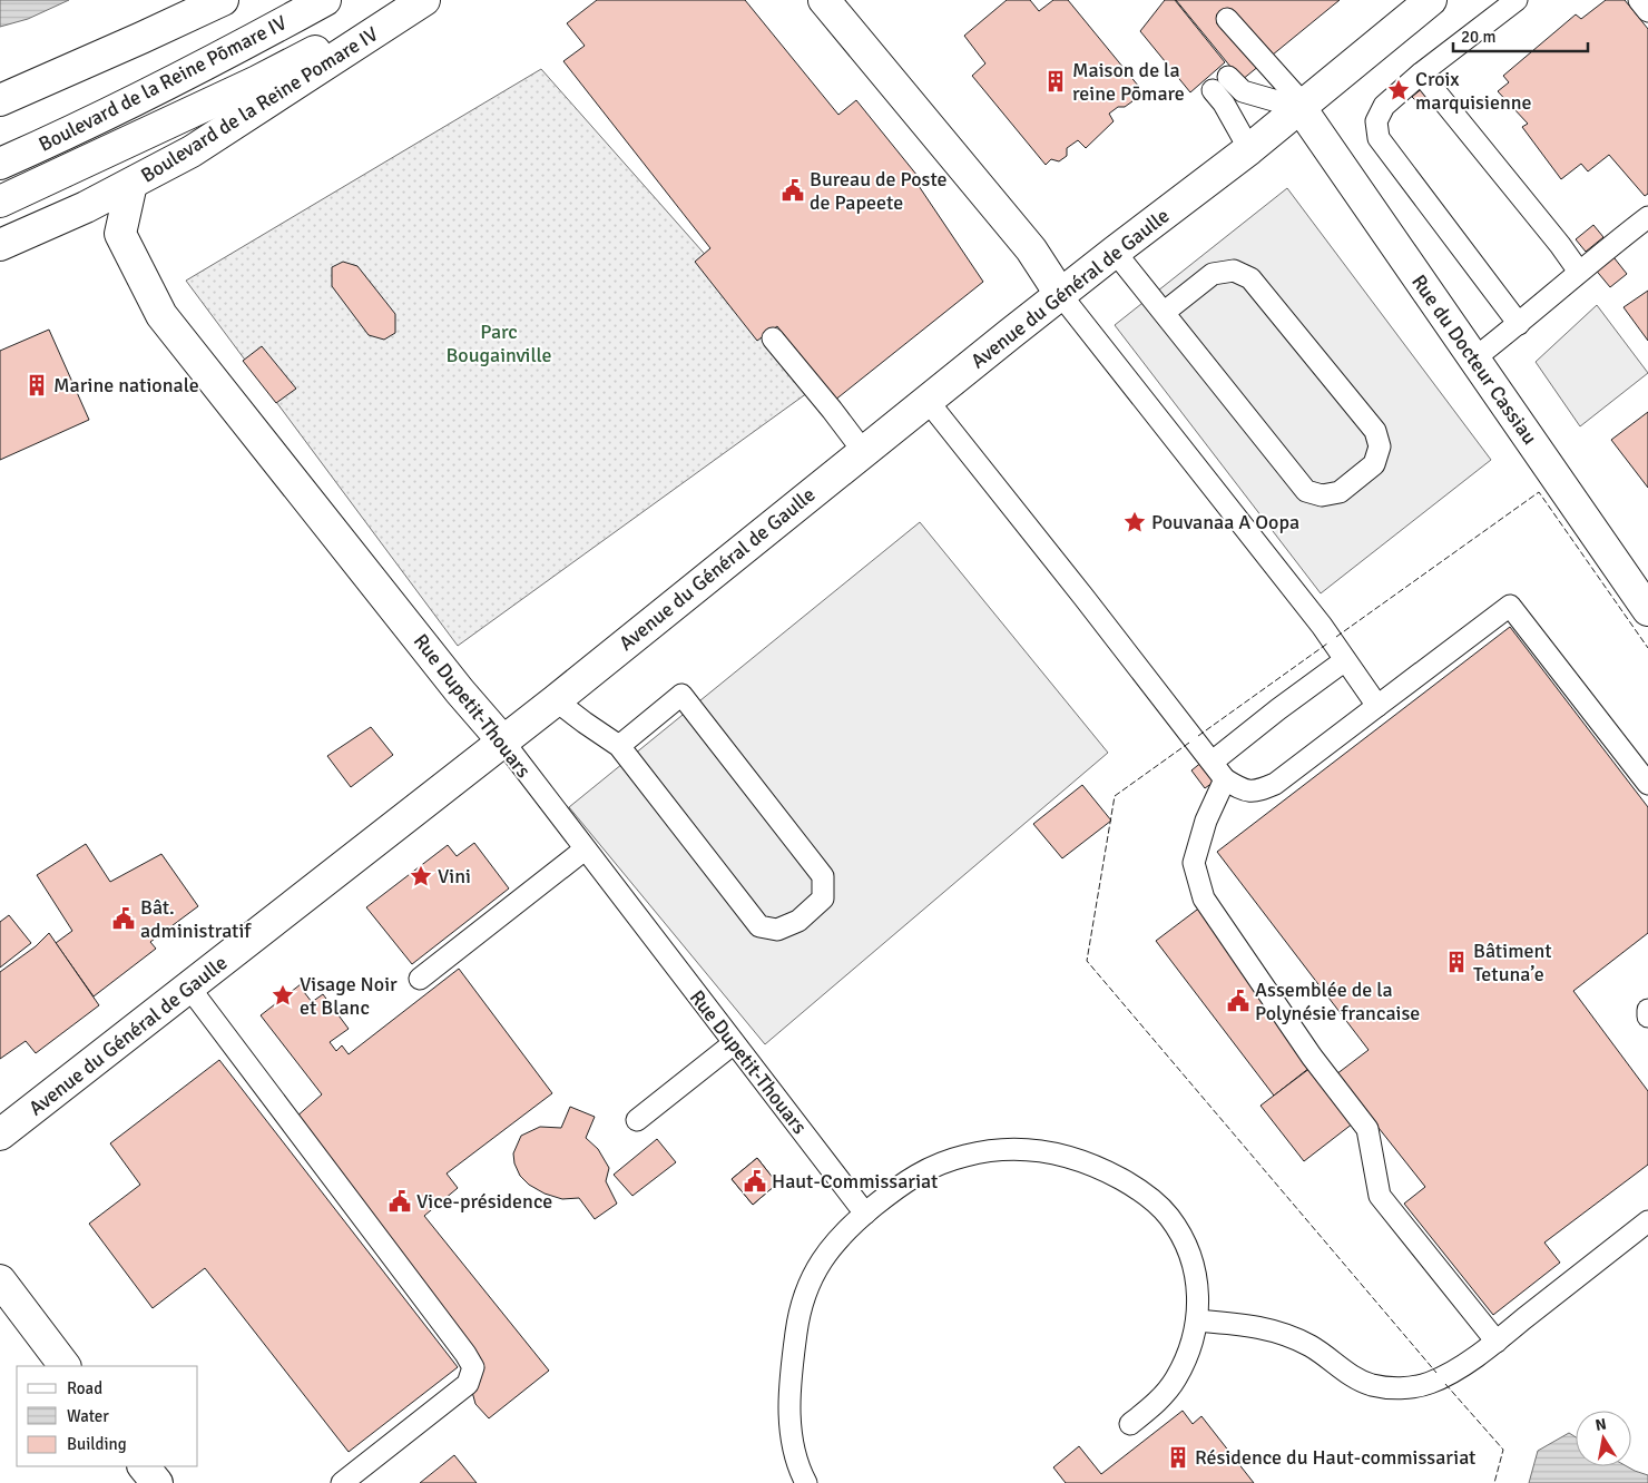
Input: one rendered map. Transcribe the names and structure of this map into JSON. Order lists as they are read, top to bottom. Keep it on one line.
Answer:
{"streets":{"main road":["Boulevard de la Reine Pōmare IV","Boulevard de la Reine Pomare IV","Avenue du Général de Gaulle","Rue du Docteur Cassiau","Rue Dupetit-Thouars"]},"crossings":[["Boulevard de la Reine Pomare IV","Rue Dupetit-Thouars"],["Avenue du Général de Gaulle","Rue du Docteur Cassiau"],["Avenue du Général de Gaulle","Rue Dupetit-Thouars"]],"parks":["Parc Bougainville"],"places":{"building":["Maison de la reine Pōmare","Marine nationale","Bâtiment Tetuna’e","Résidence du Haut-commissariat"],"place":["Croix marquisienne","Pouvanaa A Oopa","Vini","Visage Noir et Blanc"],"public building":["Bureau de Poste de Papeete","Bât. administratif","Assemblée de la Polynésie francaise","Haut-Commissariat","Vice-présidence"]},"legend":["Road","Water","Building"],"scale_bar":"20 m","north":"top"}
